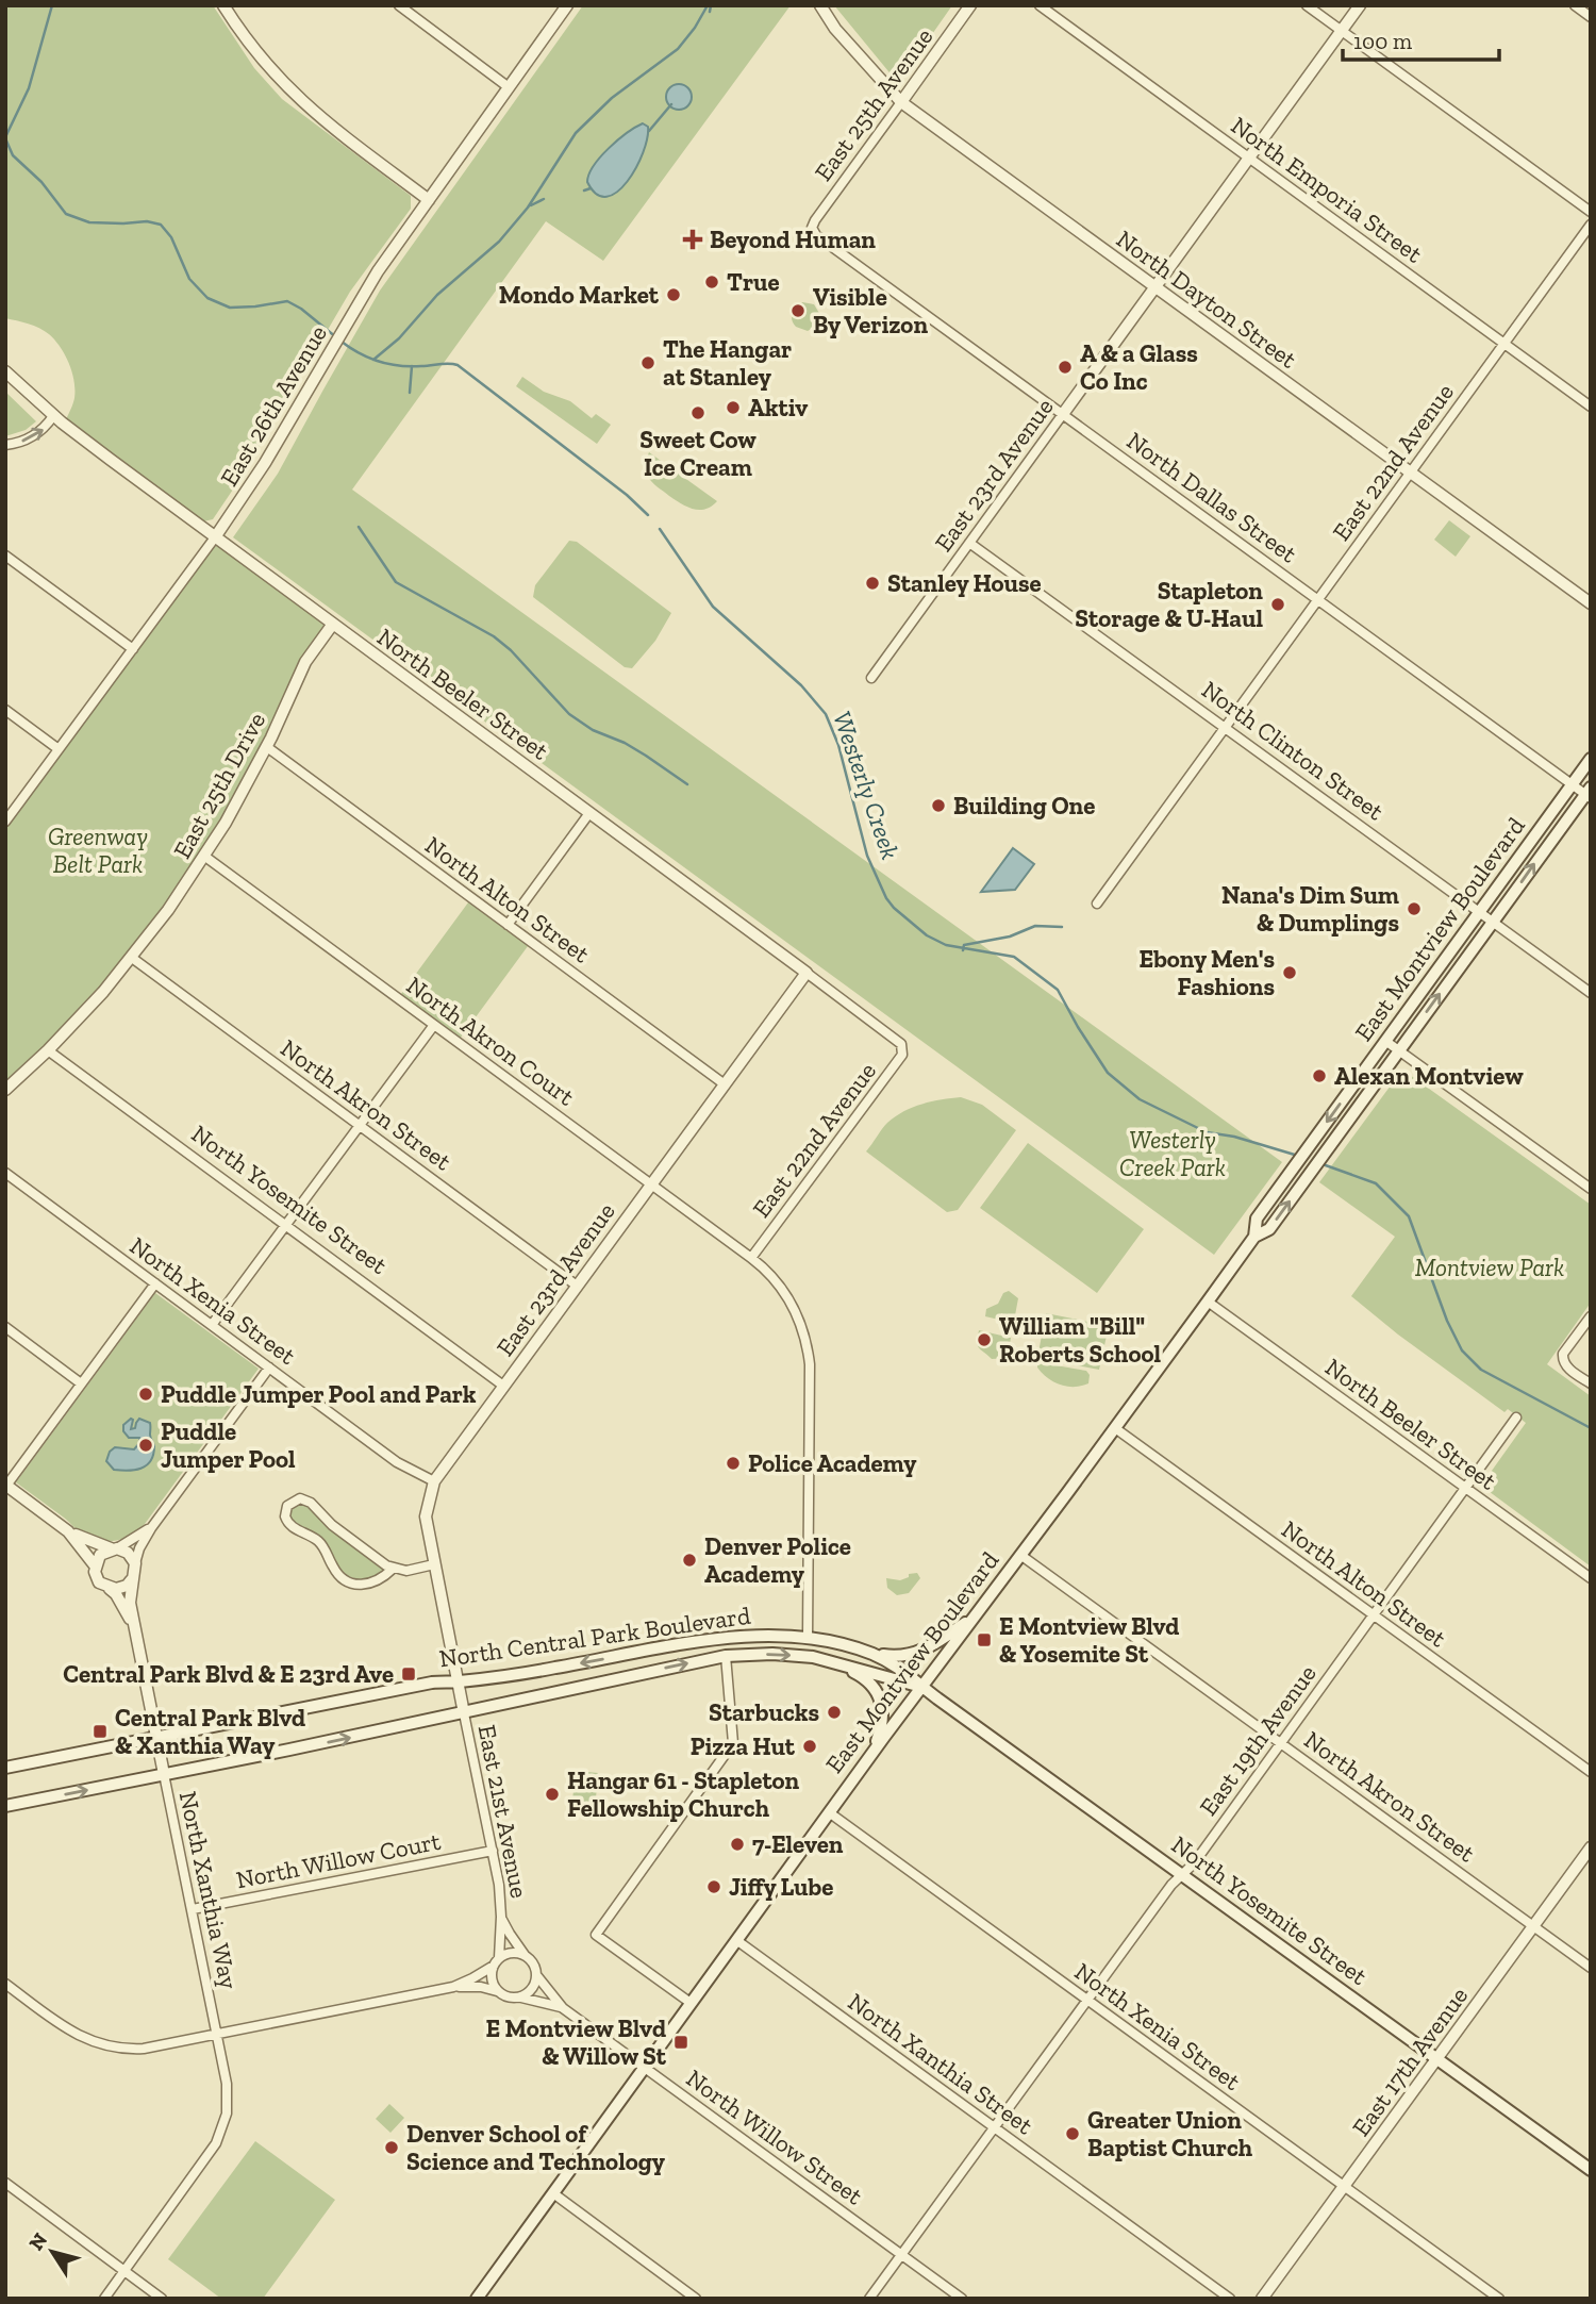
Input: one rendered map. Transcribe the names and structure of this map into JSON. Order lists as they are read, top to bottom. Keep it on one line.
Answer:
{"streets":{"main road":["East Montview Boulevard","North Yosemite Street","North Central Park Boulevard"],"street":["East 25th Avenue","North Emporia Street","North Dayton Street","East 26th Avenue","East 22nd Avenue","East 23rd Avenue","North Dallas Street","North Beeler Street","North Clinton Street","East 25th Drive","North Alton Street","North Akron Court","North Akron Street","North Xenia Street","East 19th Avenue","East 21st Avenue","North Willow Court","North Xanthia Way","East 17th Avenue","North Xanthia Street","North Willow Street"]},"crossings":[["East 25th Avenue","North Dayton Street"],["East 25th Avenue","North Dallas Street"],["North Emporia Street","East 22nd Avenue"],["North Emporia Street","East 23rd Avenue"],["North Dayton Street","East 22nd Avenue"],["North Dayton Street","East 23rd Avenue"],["East 26th Avenue","North Beeler Street"],["East 22nd Avenue","North Dallas Street"],["East 22nd Avenue","North Beeler Street"],["East 22nd Avenue","North Clinton Street"],["East 22nd Avenue","North Akron Court"],["East 23rd Avenue","North Dallas Street"],["East 23rd Avenue","North Beeler Street"],["East 23rd Avenue","North Clinton Street"],["East 23rd Avenue","North Alton Street"],["East 23rd Avenue","North Akron Court"],["East 23rd Avenue","North Akron Street"],["East 23rd Avenue","North Yosemite Street"],["East 23rd Avenue","North Xenia Street"],["East 23rd Avenue","North Central Park Boulevard"],["East 23rd Avenue","East 21st Avenue"],["North Dallas Street","East Montview Boulevard"],["North Beeler Street","East 25th Drive"],["North Beeler Street","East Montview Boulevard"],["North Beeler Street","East 19th Avenue"],["North Clinton Street","East Montview Boulevard"],["East 25th Drive","North Alton Street"],["East 25th Drive","North Akron Court"],["East 25th Drive","North Akron Street"],["East 25th Drive","North Yosemite Street"],["North Alton Street","East Montview Boulevard"],["North Alton Street","East 19th Avenue"],["East Montview Boulevard","North Akron Street"],["East Montview Boulevard","North Yosemite Street"],["East Montview Boulevard","North Xenia Street"],["East Montview Boulevard","North Central Park Boulevard"],["East Montview Boulevard","North Xanthia Street"],["East Montview Boulevard","North Willow Street"],["North Akron Court","North Central Park Boulevard"],["North Akron Street","East 19th Avenue"],["North Akron Street","East 17th Avenue"],["North Yosemite Street","North Central Park Boulevard"],["North Yosemite Street","East 19th Avenue"],["North Yosemite Street","East 17th Avenue"],["North Xenia Street","East 19th Avenue"],["North Xenia Street","East 17th Avenue"],["North Central Park Boulevard","East 21st Avenue"],["North Central Park Boulevard","North Xanthia Way"],["East 19th Avenue","North Xanthia Street"],["East 19th Avenue","North Willow Street"],["East 21st Avenue","North Willow Court"],["East 21st Avenue","North Willow Street"],["North Willow Court","North Xanthia Way"]],"water":["Westerly Creek"],"parks":["Greenway Belt Park","Westerly Creek Park","Montview Park"],"places":{"health":["Beyond Human"],"other":["True","Mondo Market","Visible By Verizon","The Hangar at Stanley","A & a Glass Co Inc","Aktiv","Sweet Cow Ice Cream","Stanley House","Stapleton Storage & U-Haul","Building One","Nana's Dim Sum & Dumplings","Ebony Men's Fashions","Alexan Montview","William \"Bill\" Roberts School","Puddle Jumper Pool and Park","Puddle Jumper Pool","Police Academy","Denver Police Academy","Starbucks","Pizza Hut","Hangar 61 - Stapleton Fellowship Church","7-Eleven","Jiffy Lube","Greater Union Baptist Church","Denver School of Science and Technology"],"transit":["E Montview Blvd & Yosemite St","Central Park Blvd & E 23rd Ave","Central Park Blvd & Xanthia Way","E Montview Blvd & Willow St"]},"scale_bar":"100 m","north":"top left"}
